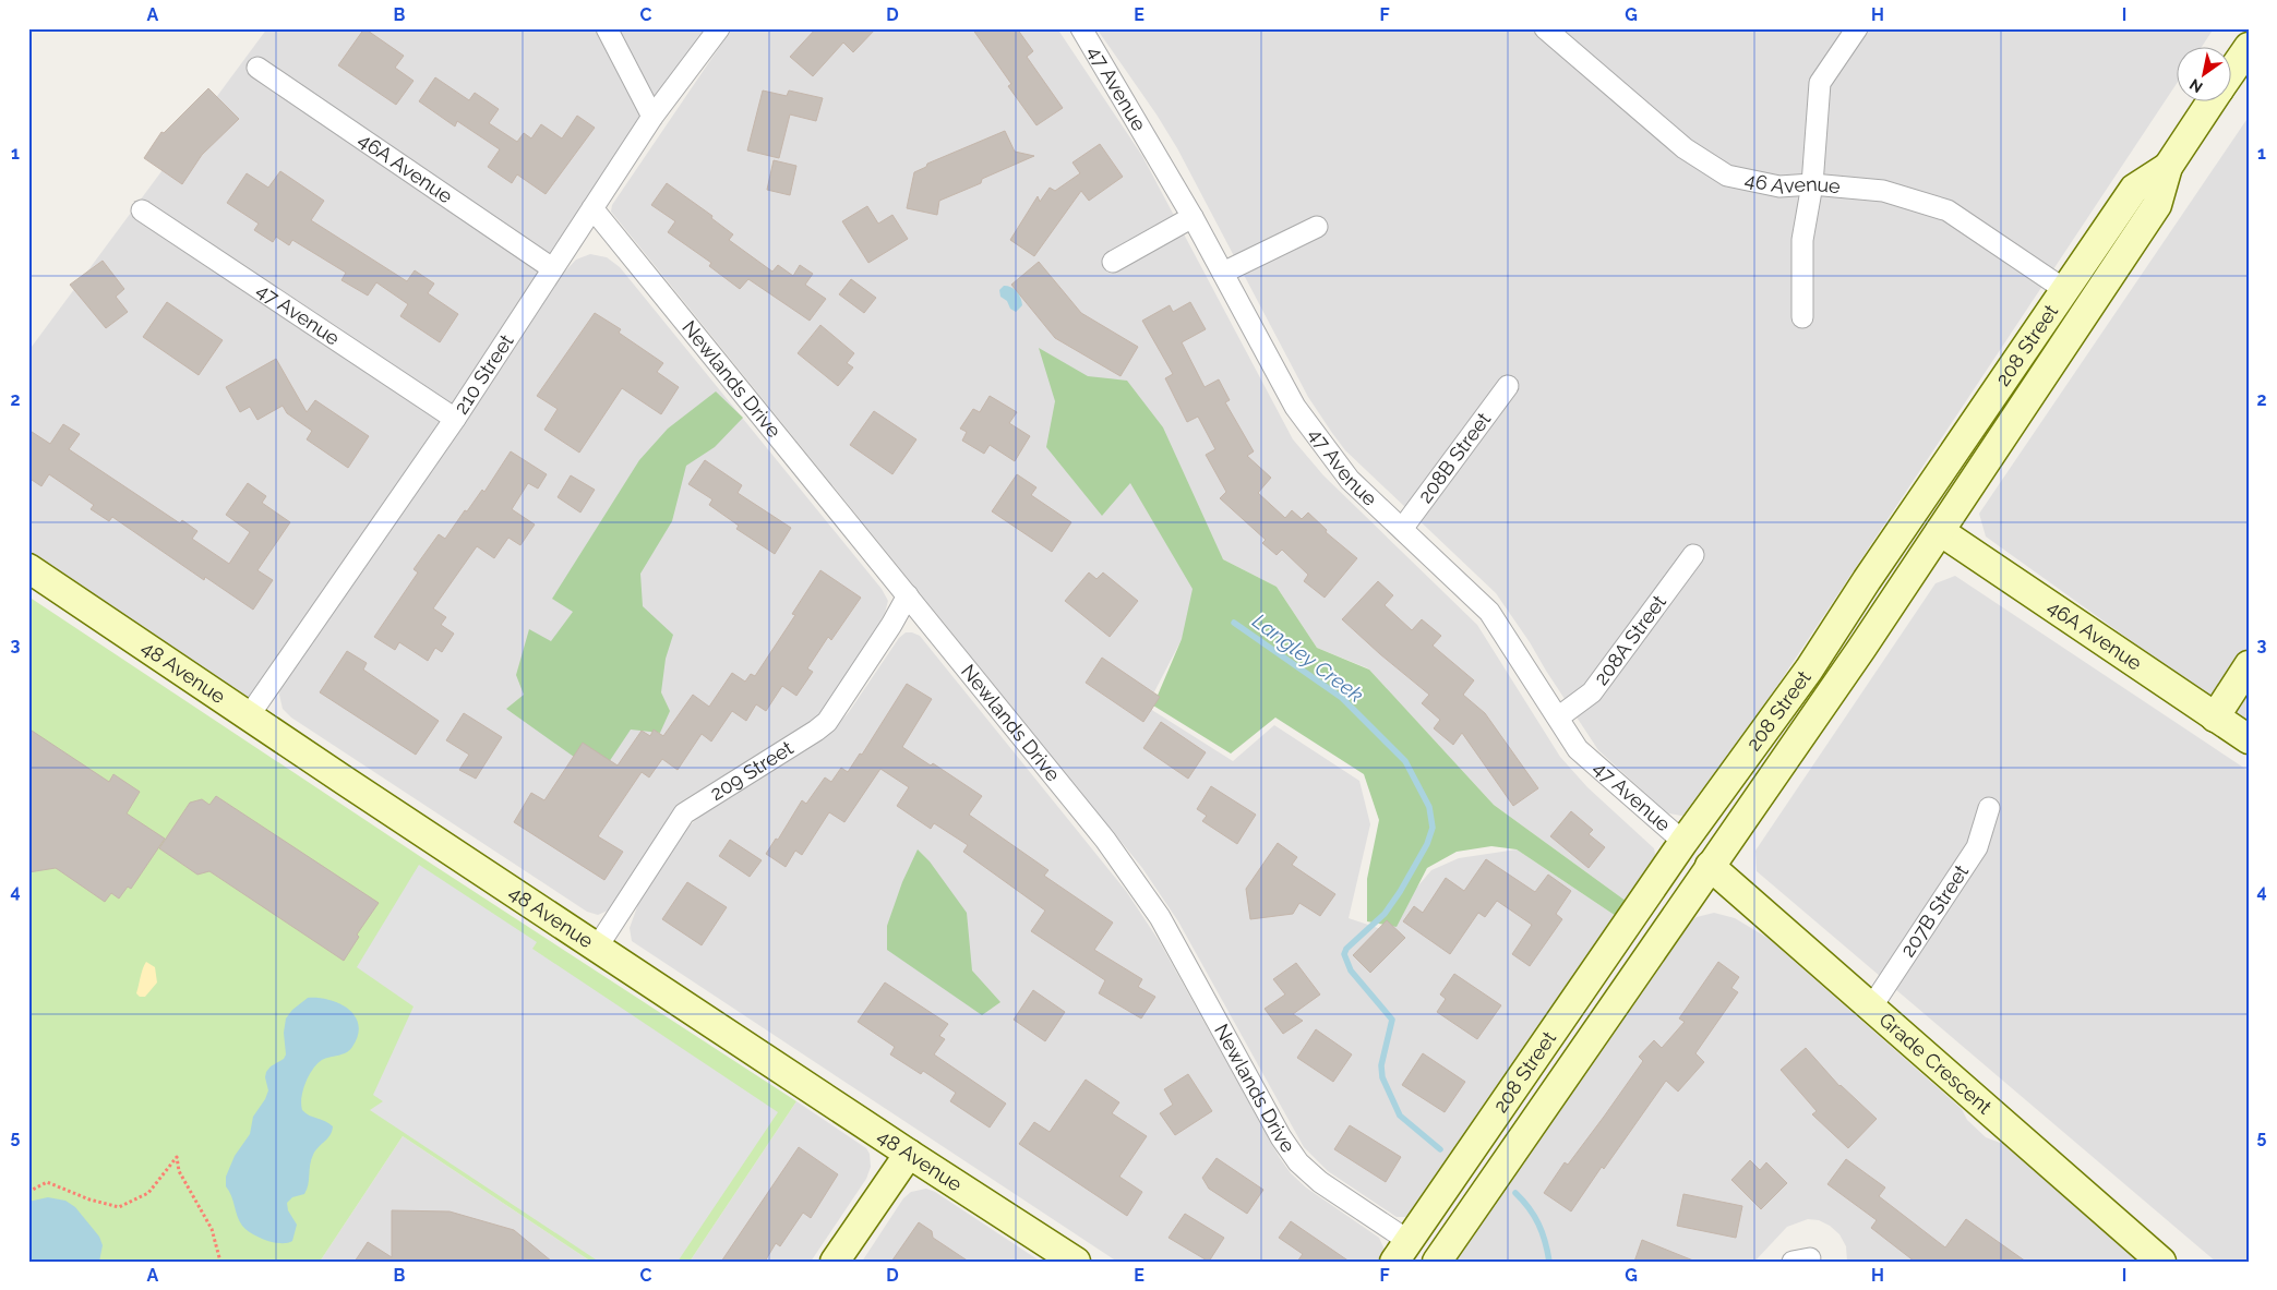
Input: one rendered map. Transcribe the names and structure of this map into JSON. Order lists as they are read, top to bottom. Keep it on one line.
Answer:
{"streets":{"main road":["46A Avenue","208 Street","48 Avenue","Grade Crescent"],"street":["47 Avenue","46 Avenue","210 Street","Newlands Drive","208B Street","208A Street","209 Street","207B Street"]},"crossings":[["47 Avenue","208 Street"],["47 Avenue","210 Street"],["47 Avenue","208B Street"],["47 Avenue","208A Street"],["46A Avenue","208 Street"],["46A Avenue","210 Street"],["46 Avenue","208 Street"],["208 Street","Newlands Drive"],["208 Street","Grade Crescent"],["210 Street","Newlands Drive"],["210 Street","48 Avenue"],["Newlands Drive","209 Street"],["48 Avenue","209 Street"],["207B Street","Grade Crescent"]],"water":["Langley Creek"],"north":"bottom left","grid":{"columns":["A","B","C","D","E","F","G","H","I"],"rows":["1","2","3","4","5"]}}
